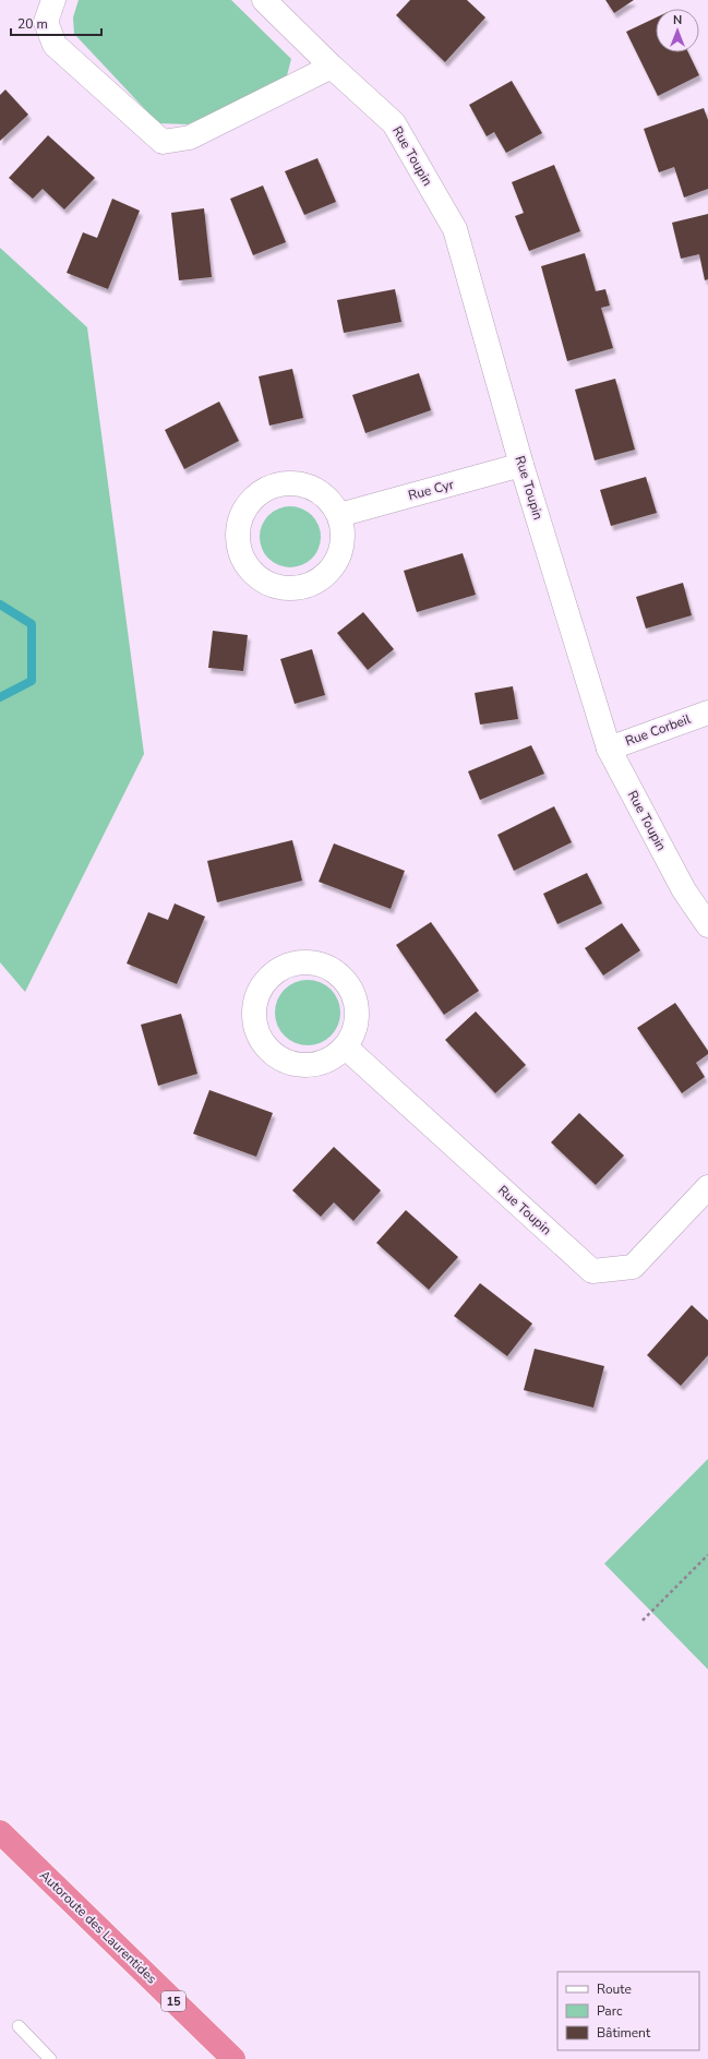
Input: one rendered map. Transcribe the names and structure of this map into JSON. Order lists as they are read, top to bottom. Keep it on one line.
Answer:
{"streets":{"highway":["Autoroute des Laurentides","15"],"street":["Rue Toupin","Rue Cyr","Rue Corbeil"]},"crossings":[["Rue Toupin","Rue Cyr"],["Rue Toupin","Rue Corbeil"]],"legend":["Route","Parc","Bâtiment"],"scale_bar":"20 m","north":"top"}
